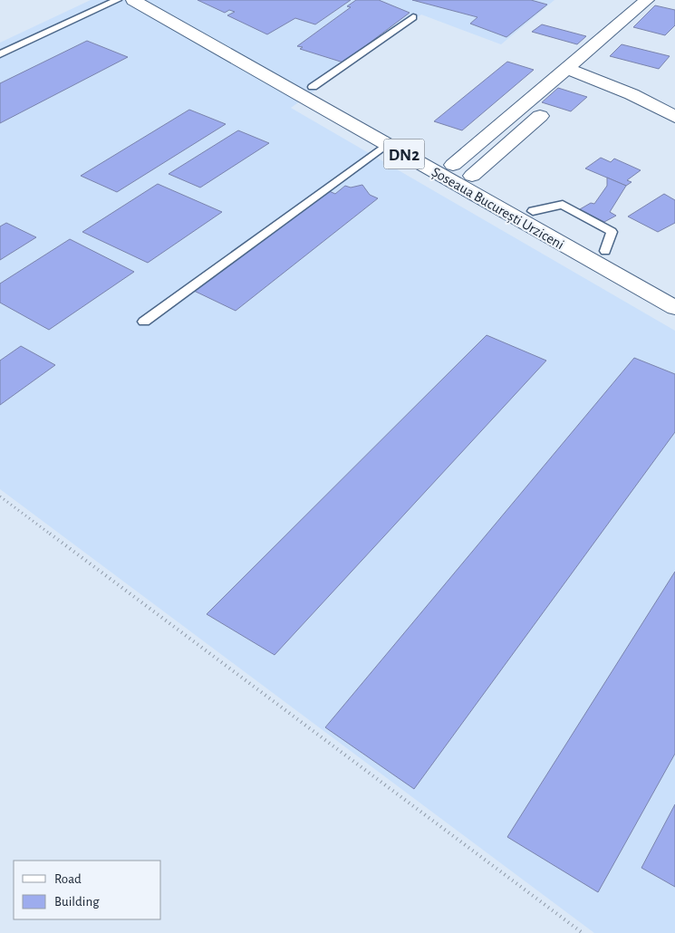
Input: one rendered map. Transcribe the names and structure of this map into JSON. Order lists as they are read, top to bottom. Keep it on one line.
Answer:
{"streets":{"main road":["DN2","Șoseaua București Urziceni"]},"legend":["Road","Building"]}
